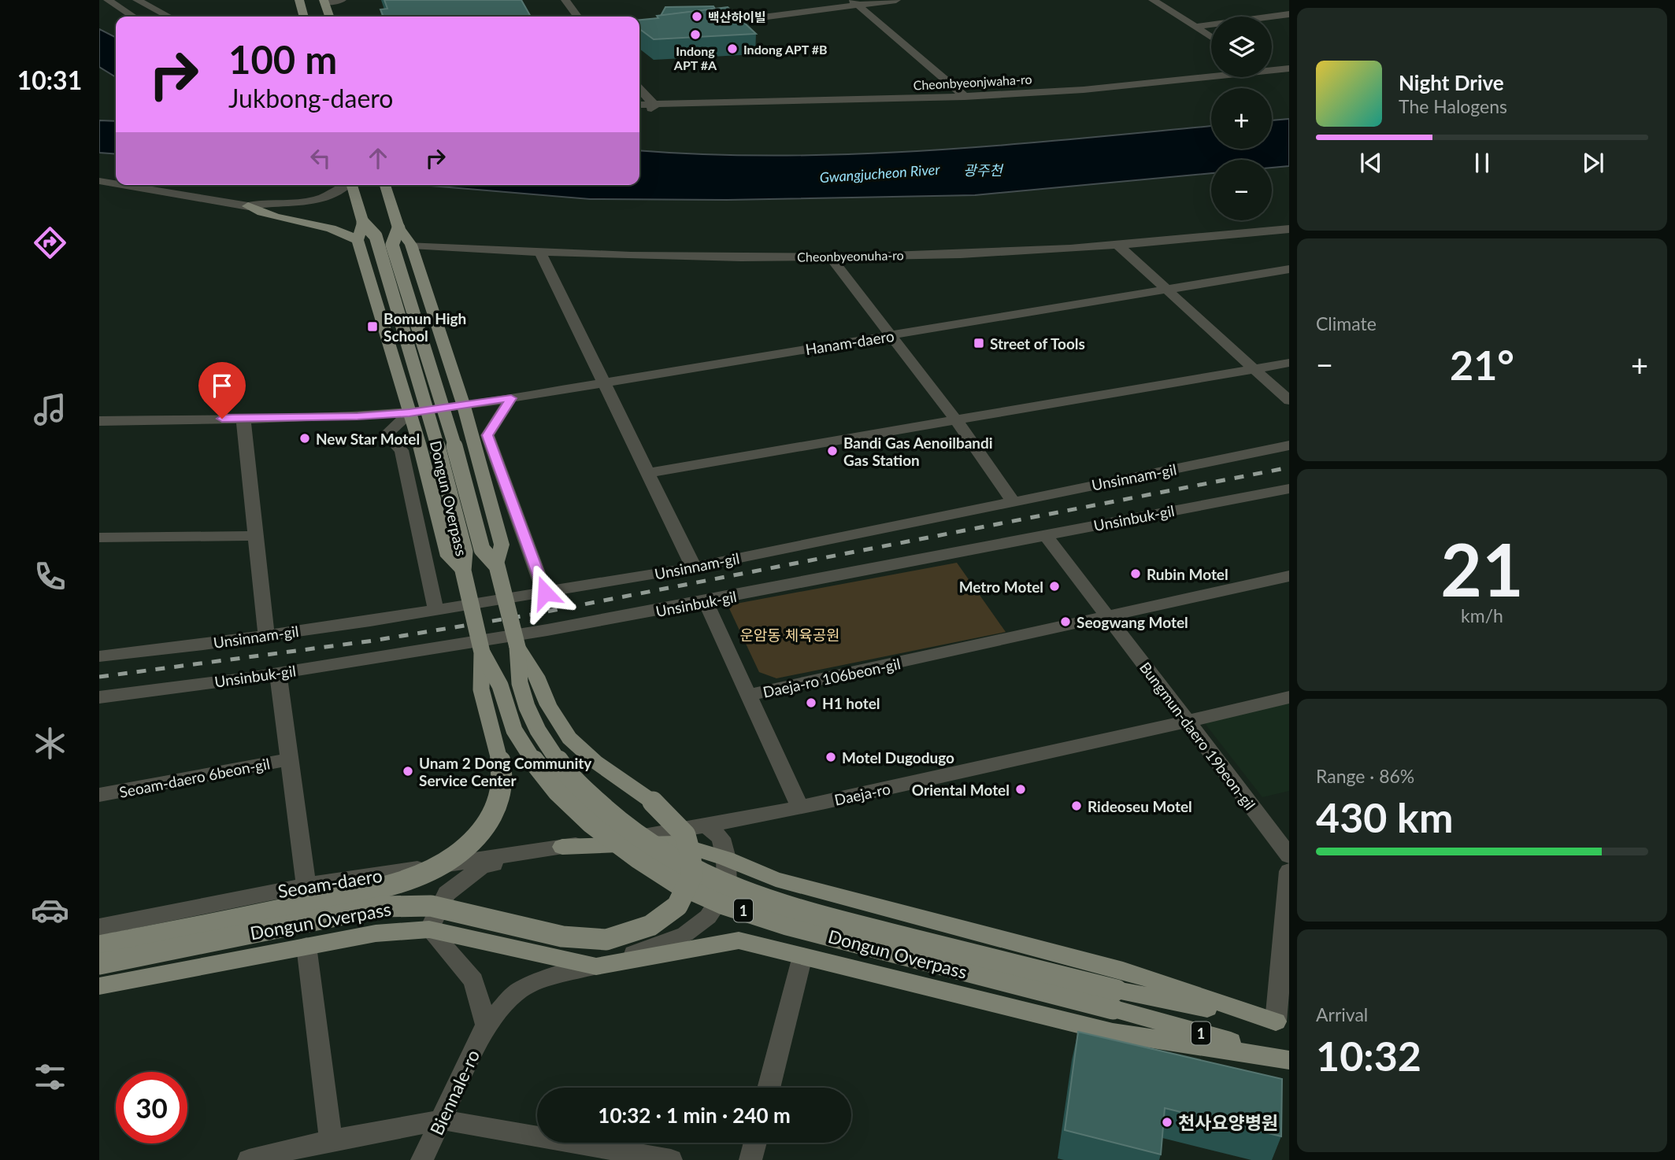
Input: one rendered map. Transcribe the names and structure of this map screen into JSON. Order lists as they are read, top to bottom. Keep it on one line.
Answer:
{"streets":{"main road":["Dongun Overpass","1"],"street":["Cheonbyeonjwaha-ro","Cheonbyeonuha-ro","Hanam-daero","Unsinnam-gil","Unsinbuk-gil","Daeja-ro 106beon-gil","Bungmun-daero 19beon-gil","Seoam-daero 6beon-gil","Daeja-ro","Seoam-daero","Biennale-ro"]},"crossings":[["Dongun Overpass","1"],["Unsinbuk-gil","Daeja-ro 106beon-gil"],["Unsinbuk-gil","Bungmun-daero 19beon-gil"],["Unsinbuk-gil","Seoam-daero 6beon-gil"],["Daeja-ro 106beon-gil","Bungmun-daero 19beon-gil"],["Daeja-ro 106beon-gil","Daeja-ro"],["Bungmun-daero 19beon-gil","Daeja-ro"],["Seoam-daero 6beon-gil","Seoam-daero"],["Daeja-ro","Seoam-daero"]],"water":["광주천","Gwangjucheon River"],"parks":["운암동 체육공원"],"places":{"other":["백산하이빌","Indong APT #A","Indong APT #B","New Star Motel","Bandi Gas Aenoilbandi Gas Station","Rubin Motel","Metro Motel","Seogwang Motel","H1 hotel","Motel Dugodugo","Unam 2 Dong Community Service Center","Oriental Motel","Rideoseu Motel","천사요양병원"],"transit":["Bomun High School","Street of Tools"]},"page":{"tabs":"10:31","map_buttons":["+","−"],"turn":["100 m","Jukbong-daero"],"song":["Night Drive","The Halogens"],"tile":["Climate",["21","km/h"],["Range · 86%","430 km"],["Arrival","10:32"]],"heat":["−","21°","+"],"limit":"30","trip":"10:32 · 1 min · 240 m"}}
